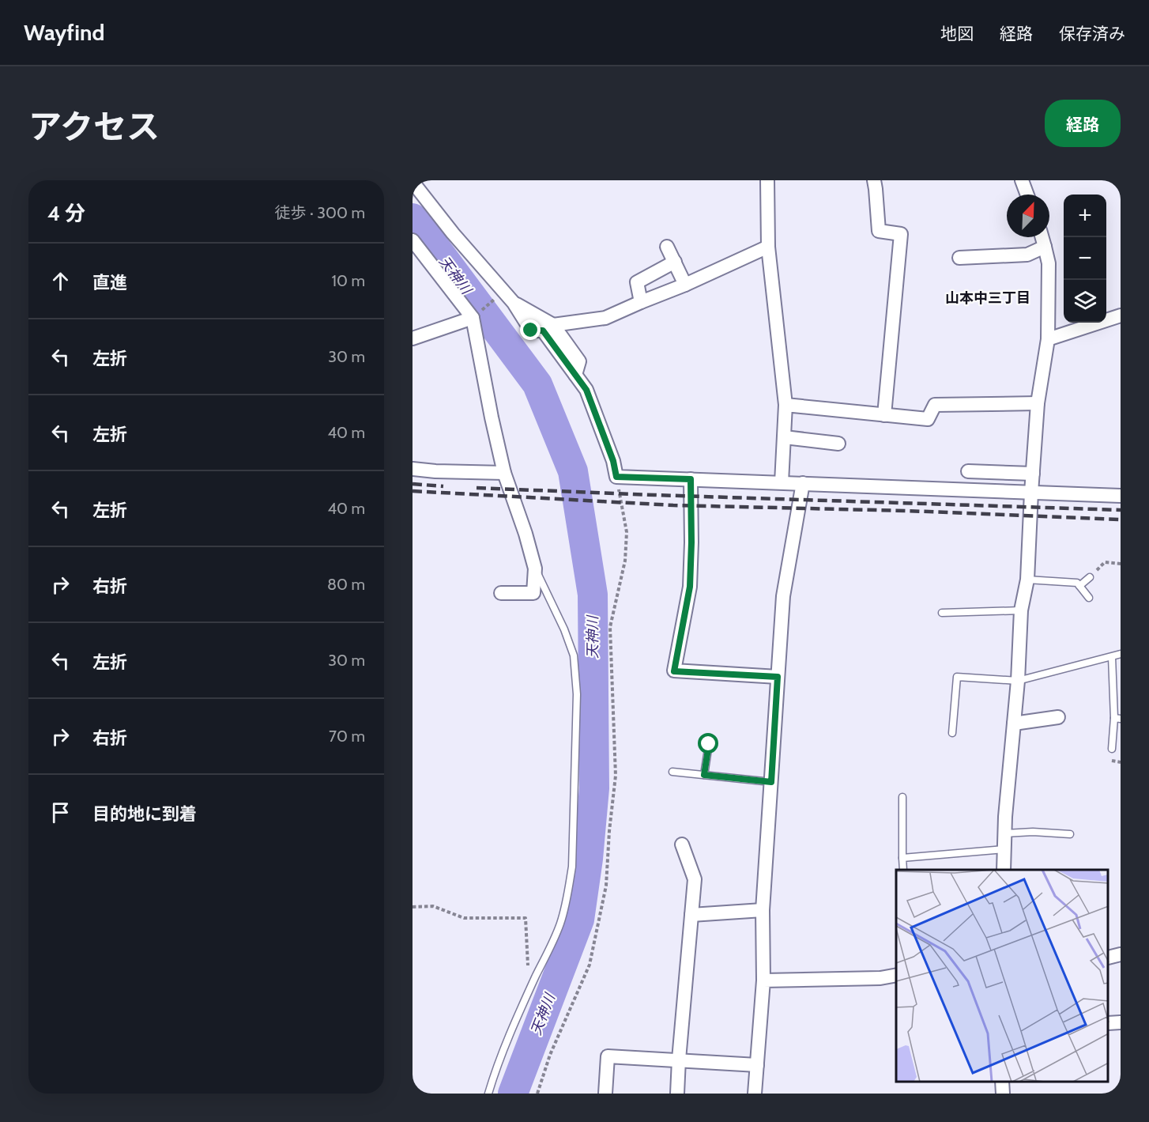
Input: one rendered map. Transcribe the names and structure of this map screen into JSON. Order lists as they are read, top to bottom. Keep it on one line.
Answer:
{"districts":["山本中三丁目"],"water":["天神川"],"north":"top right","page":{"header":"Wayfind","nav":["地図","経路","保存済み"],"title":"アクセス","buttons":"経路","heading":["4 分","徒歩 · 300 m"],"map_buttons":["+","−"],"list":[["直進","10 m"],["左折","30 m"],["左折","40 m"],["左折","40 m"],["右折","80 m"],["左折","30 m"],["右折","70 m"],"目的地に到着"]}}
